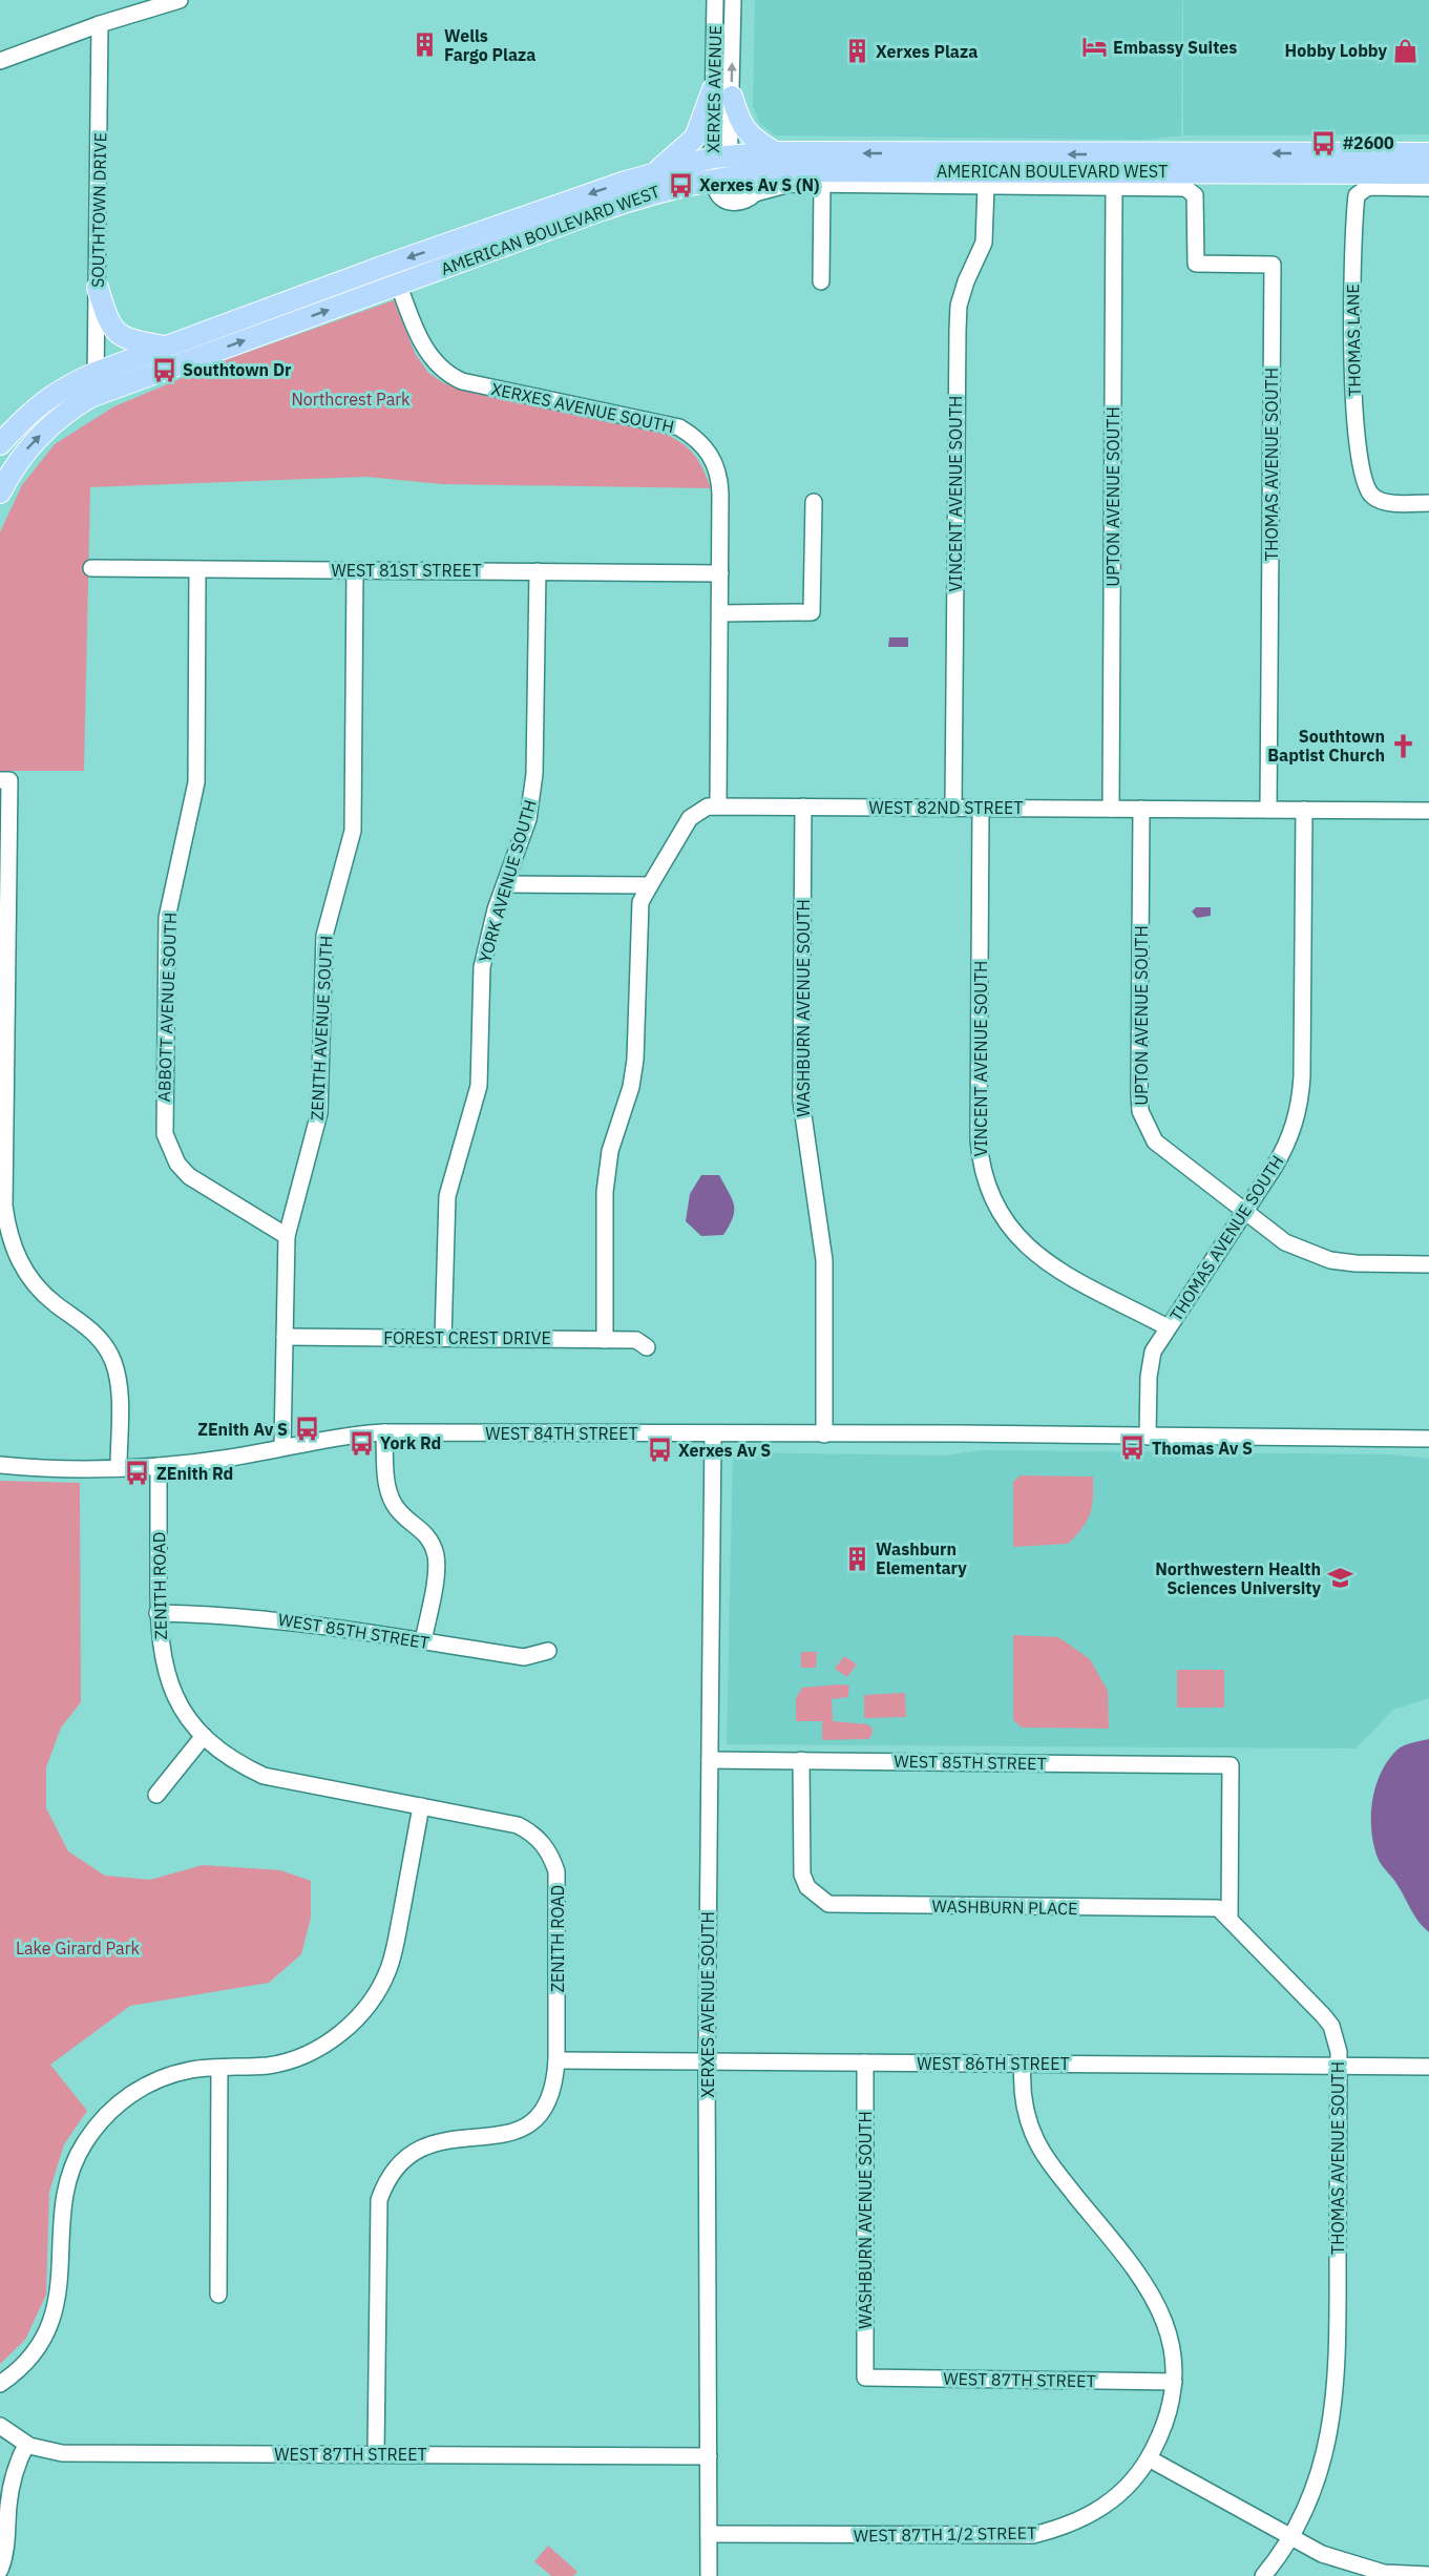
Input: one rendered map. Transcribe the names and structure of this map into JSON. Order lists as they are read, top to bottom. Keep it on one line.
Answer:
{"streets":{"main road":["AMERICAN BOULEVARD WEST"],"street":["XERXES AVENUE","SOUTHTOWN DRIVE","THOMAS LANE","XERXES AVENUE SOUTH","THOMAS AVENUE SOUTH","VINCENT AVENUE SOUTH","UPTON AVENUE SOUTH","WEST 81ST STREET","WEST 82ND STREET","YORK AVENUE SOUTH","ABBOTT AVENUE SOUTH","WASHBURN AVENUE SOUTH","ZENITH AVENUE SOUTH","FOREST CREST DRIVE","WEST 84TH STREET","ZENITH ROAD","WEST 85TH STREET","WASHBURN PLACE","WEST 86TH STREET","WEST 87TH STREET","WEST 87TH 1/2 STREET"]},"crossings":[["XERXES AVENUE","AMERICAN BOULEVARD WEST"],["AMERICAN BOULEVARD WEST","SOUTHTOWN DRIVE"],["AMERICAN BOULEVARD WEST","XERXES AVENUE SOUTH"],["XERXES AVENUE SOUTH","WEST 81ST STREET"],["XERXES AVENUE SOUTH","WEST 82ND STREET"],["XERXES AVENUE SOUTH","WEST 84TH STREET"],["XERXES AVENUE SOUTH","WEST 85TH STREET"],["XERXES AVENUE SOUTH","WEST 86TH STREET"],["XERXES AVENUE SOUTH","WEST 87TH STREET"],["XERXES AVENUE SOUTH","WEST 87TH 1/2 STREET"],["THOMAS AVENUE SOUTH","VINCENT AVENUE SOUTH"],["THOMAS AVENUE SOUTH","UPTON AVENUE SOUTH"],["THOMAS AVENUE SOUTH","WEST 82ND STREET"],["THOMAS AVENUE SOUTH","WEST 84TH STREET"],["THOMAS AVENUE SOUTH","WEST 85TH STREET"],["THOMAS AVENUE SOUTH","WASHBURN PLACE"],["THOMAS AVENUE SOUTH","WEST 86TH STREET"],["VINCENT AVENUE SOUTH","WEST 82ND STREET"],["UPTON AVENUE SOUTH","WEST 82ND STREET"],["WEST 81ST STREET","YORK AVENUE SOUTH"],["WEST 81ST STREET","ABBOTT AVENUE SOUTH"],["WEST 81ST STREET","ZENITH AVENUE SOUTH"],["WEST 82ND STREET","WASHBURN AVENUE SOUTH"],["YORK AVENUE SOUTH","FOREST CREST DRIVE"],["ABBOTT AVENUE SOUTH","ZENITH AVENUE SOUTH"],["WASHBURN AVENUE SOUTH","WEST 84TH STREET"],["WASHBURN AVENUE SOUTH","WEST 86TH STREET"],["WASHBURN AVENUE SOUTH","WEST 87TH STREET"],["ZENITH AVENUE SOUTH","FOREST CREST DRIVE"],["ZENITH AVENUE SOUTH","WEST 84TH STREET"],["WEST 84TH STREET","ZENITH ROAD"],["ZENITH ROAD","WEST 85TH STREET"],["ZENITH ROAD","WEST 86TH STREET"],["ZENITH ROAD","WEST 87TH STREET"],["WEST 85TH STREET","WASHBURN PLACE"]],"parks":["Northcrest Park","Lake Girard Park"],"places":{"building":["Wells Fargo Plaza","Xerxes Plaza","Washburn Elementary"],"hotel":["Embassy Suites"],"shop":["Hobby Lobby"],"bus stop":["#2600","Xerxes Av S (N)","Southtown Dr","ZEnith Av S","York Rd","Thomas Av S","Xerxes Av S","ZEnith Rd"],"church":["Southtown Baptist Church"],"school or university":["Northwestern Health Sciences University"]}}
